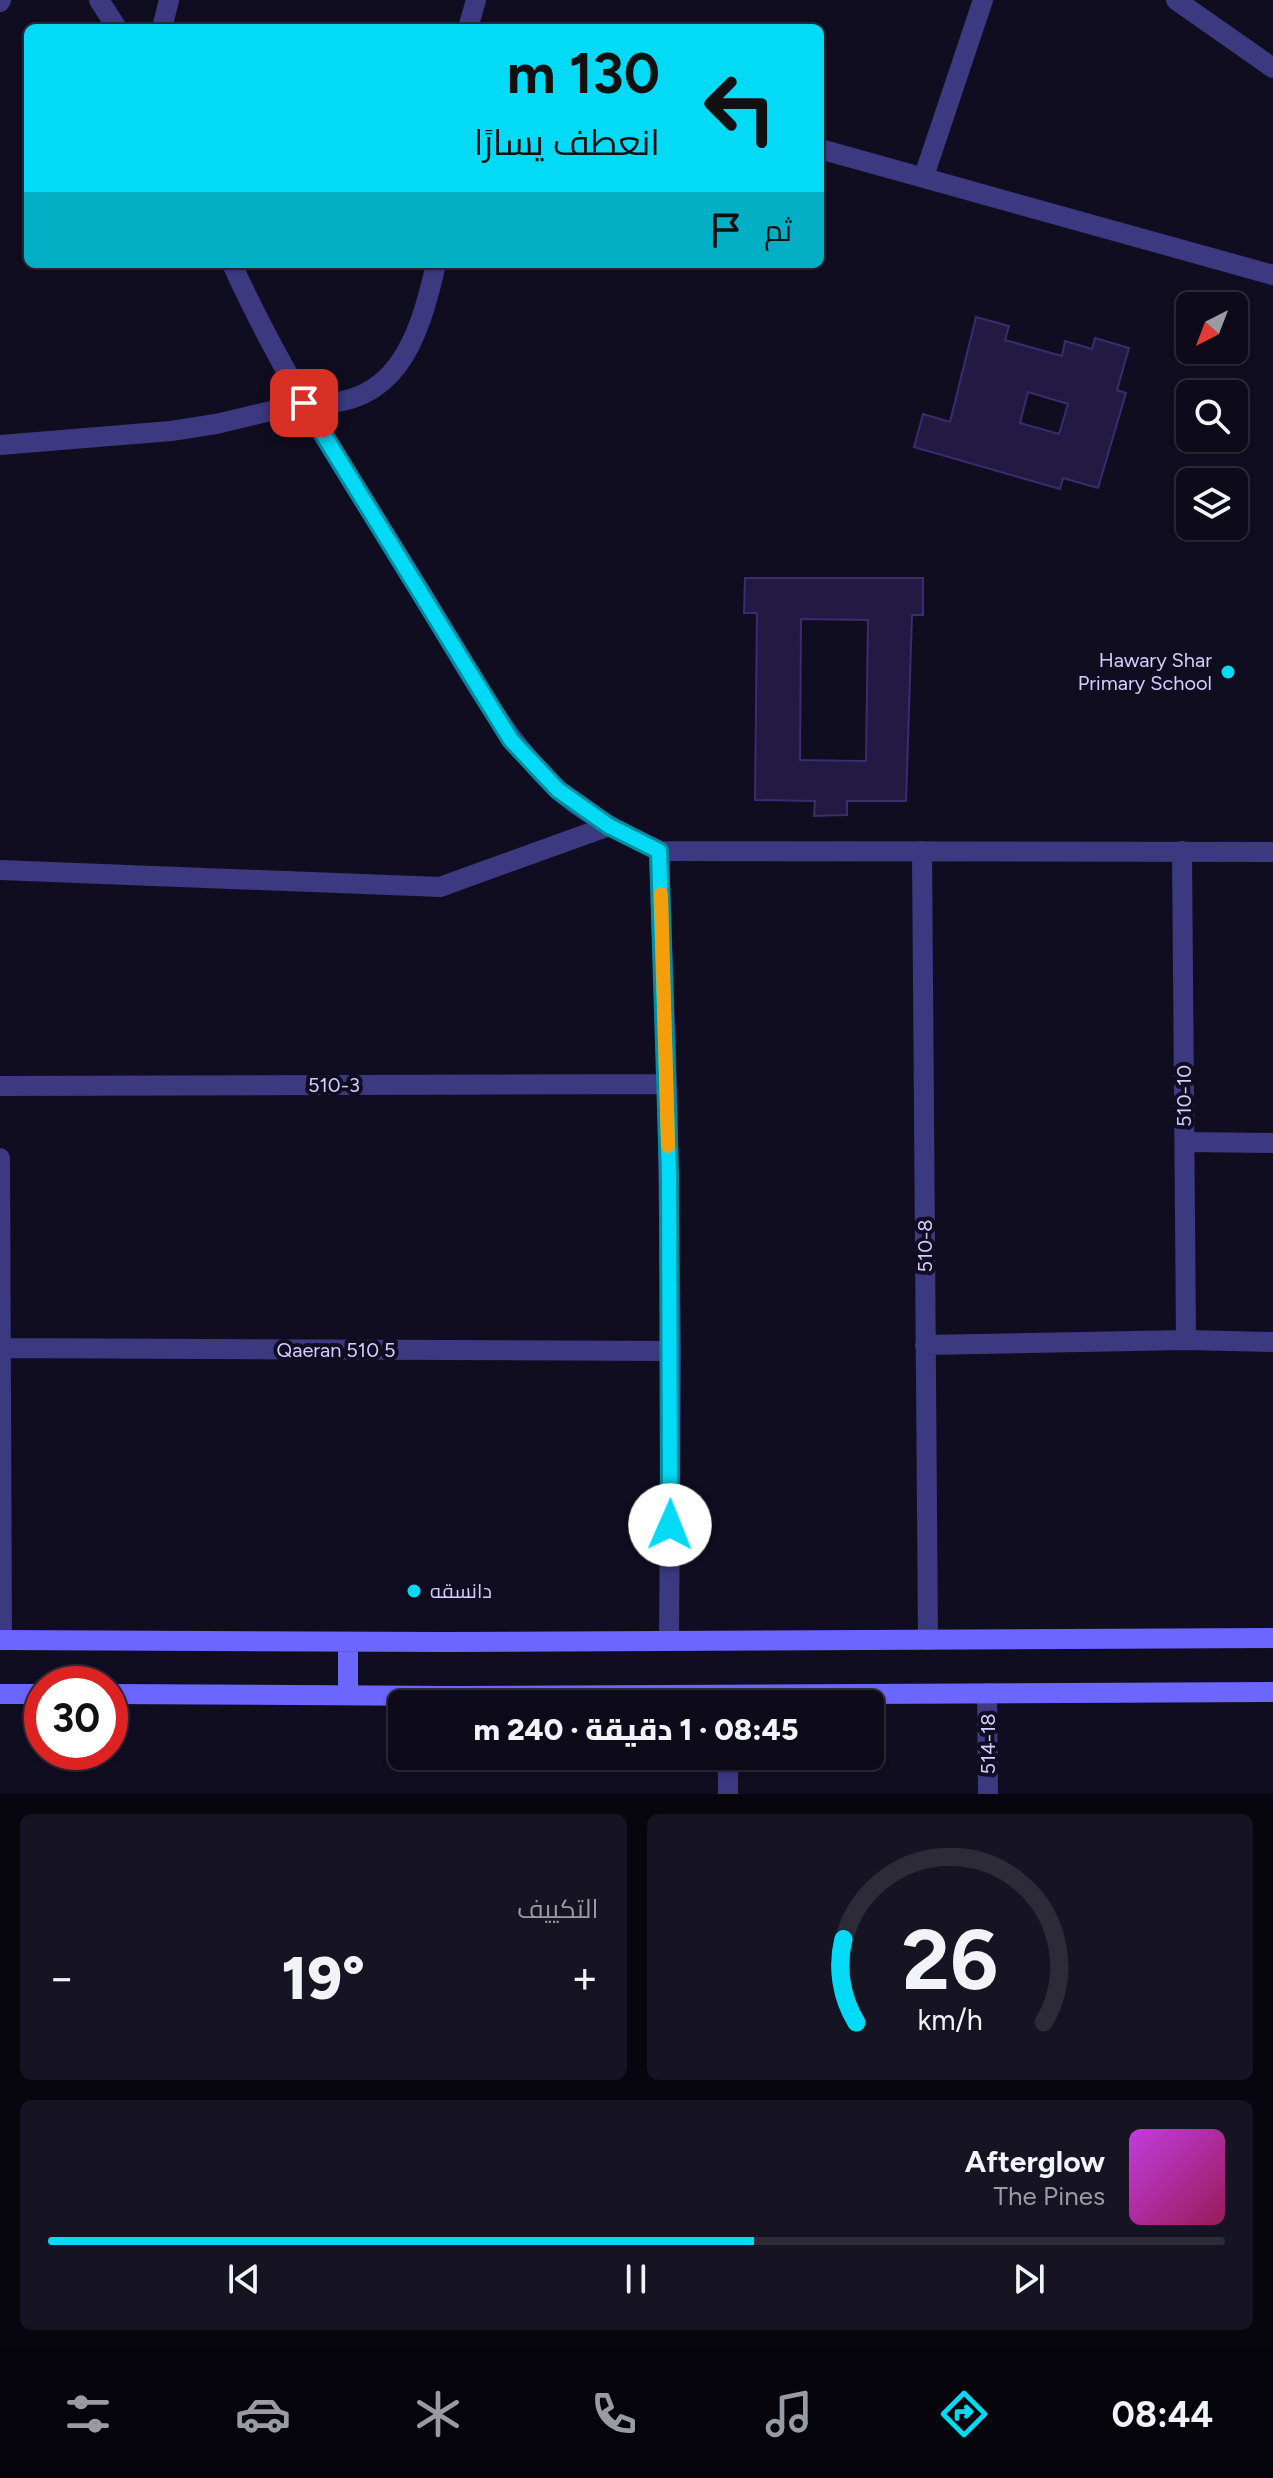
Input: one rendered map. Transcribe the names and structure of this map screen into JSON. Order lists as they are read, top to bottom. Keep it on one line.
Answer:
{"streets":{"street":["510-3","510-10","510-8","Qaeran 510 5","514-18"]},"places":["Hawary Shar Primary School","دانسقه"],"north":"bottom left","page":{"turn":["130 m","انعطف يسارًا"],"then":"ثم","limit":"30","trip":"08:45 · 1 دقيقة · 240 m","tile":"التكييف","heat":["−","19°","+"],"song":["Afterglow","The Pines"],"tabs":"08:44","gauge":["26","km/h"]}}
